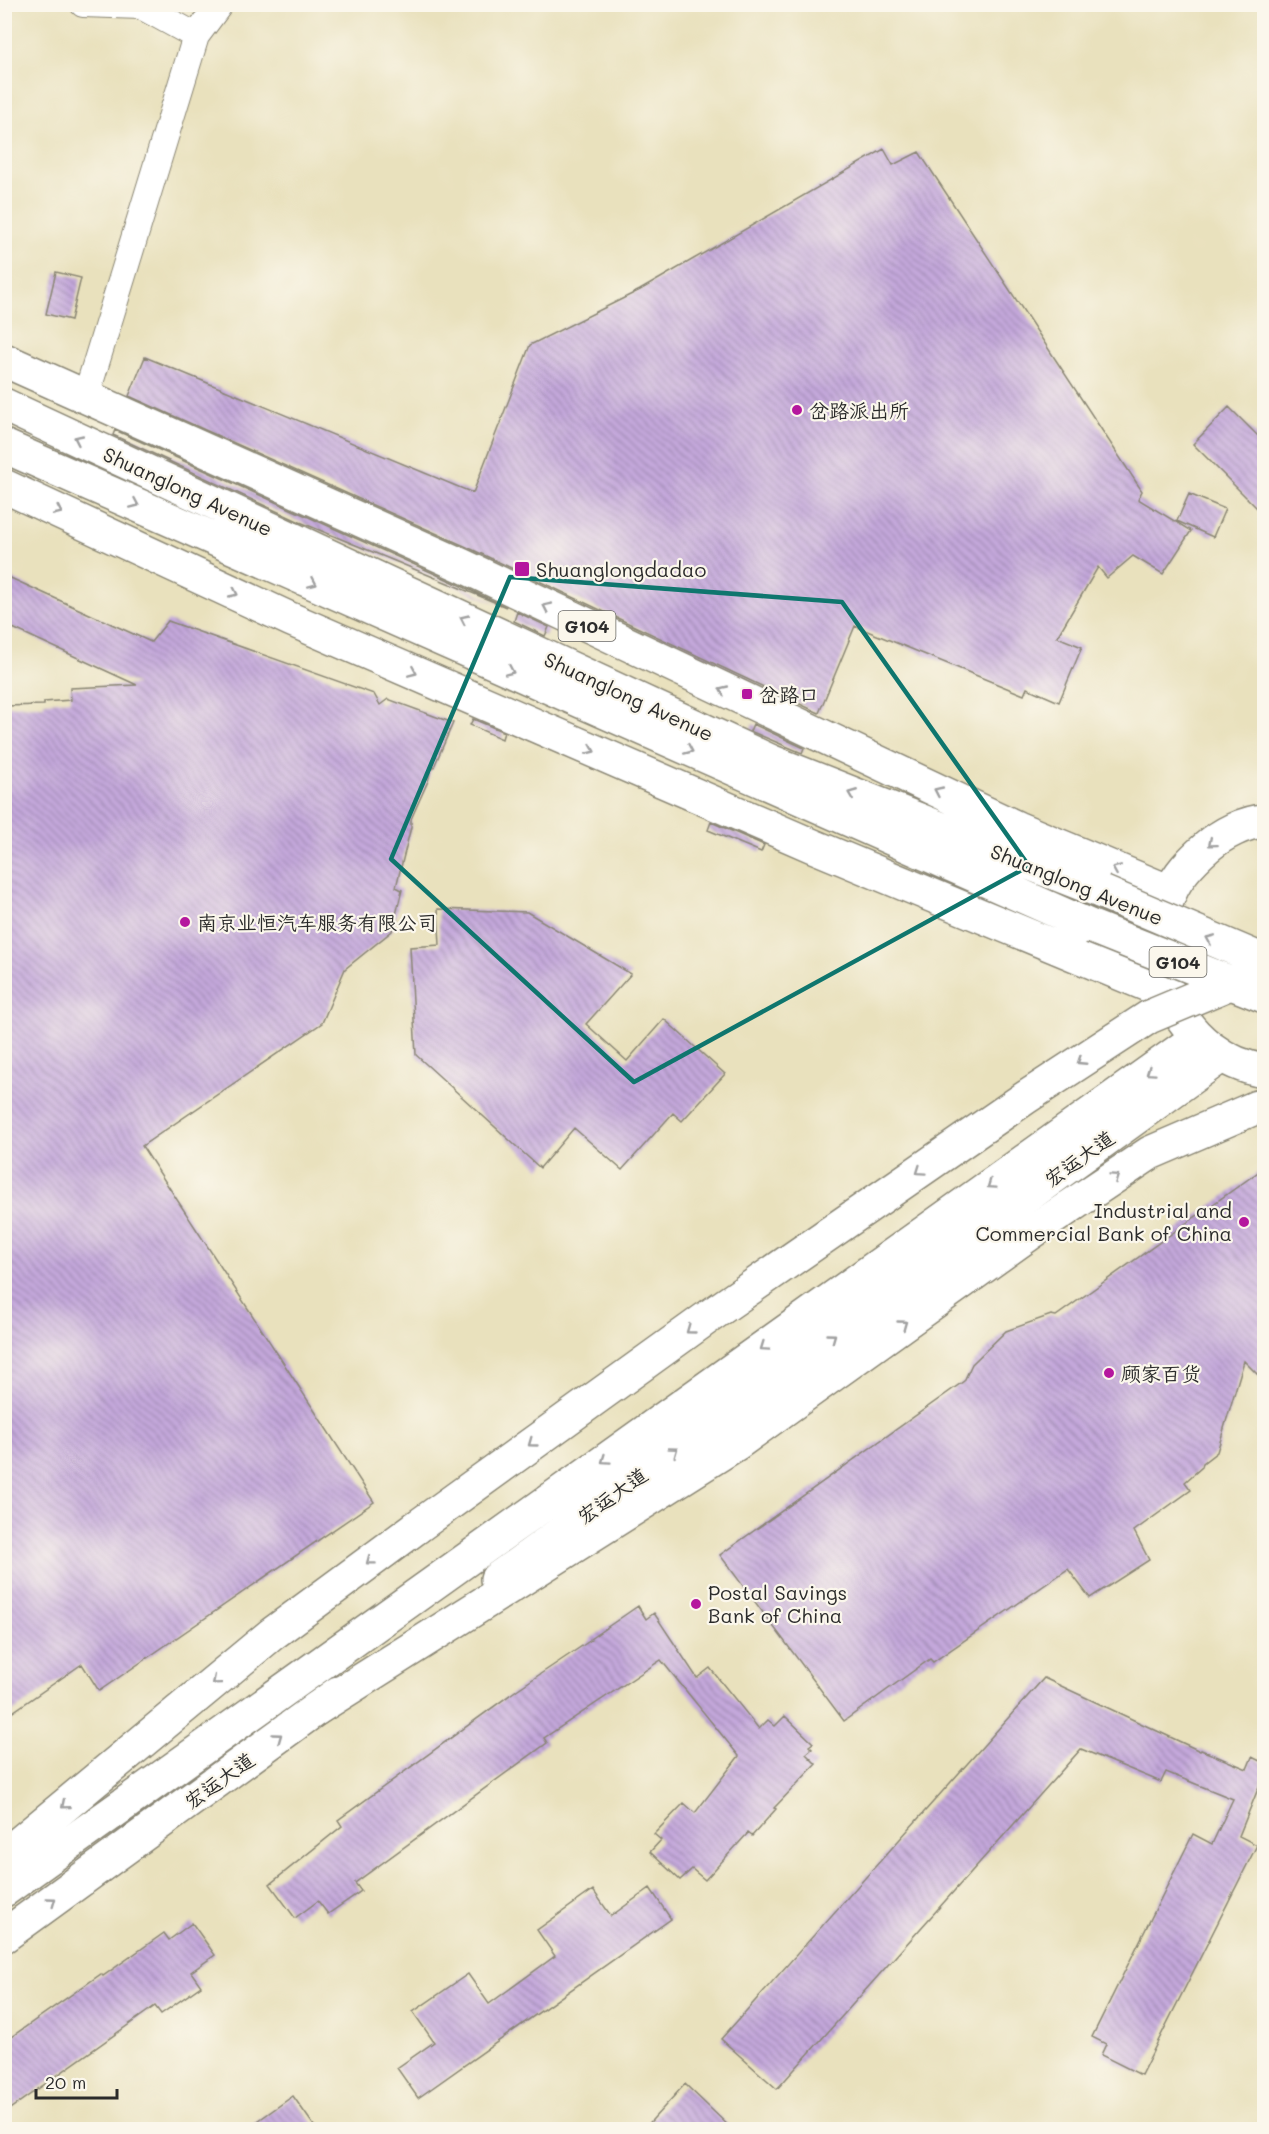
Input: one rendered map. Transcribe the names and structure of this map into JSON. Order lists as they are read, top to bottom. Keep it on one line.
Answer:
{"streets":{"main road":["Shuanglong Avenue","G104","宏运大道"]},"places":{"other":["岔路派出所","南京业恒汽车服务有限公司","Industrial and Commercial Bank of China","顾家百货","Postal Savings Bank of China"],"transit":["Shuanglongdadao","岔路口"]},"scale_bar":"20 m"}
